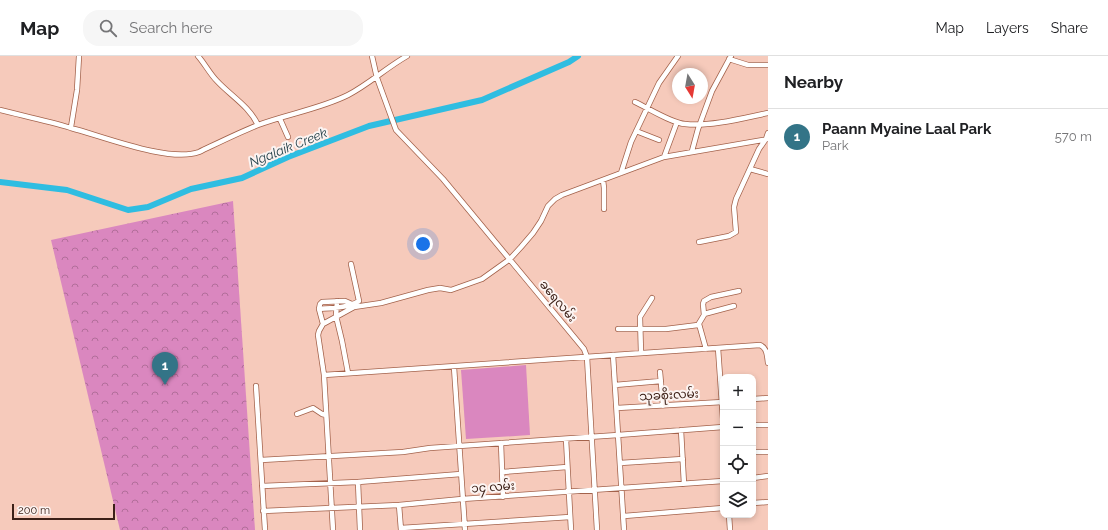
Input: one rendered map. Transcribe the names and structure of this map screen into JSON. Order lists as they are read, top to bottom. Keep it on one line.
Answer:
{"streets":{"street":["ခရေလမ်း","သုခစိုးလမ်း","၁၄ လမ်း"]},"crossings":[["ခရေလမ်း","၁၄ လမ်း"]],"water":["Ngalaik Creek"],"scale_bar":"200 m","north":"bottom","page":{"header":"Map","search":"Search here","nav":["Map","Layers","Share"],"heading":"Nearby","list":[{"mark":"1","name":"Paann Myaine Laal Park","note":"Park","value":"570 m"}],"pins":"1","map_buttons":["+","−"],"scale":"200 m"}}
